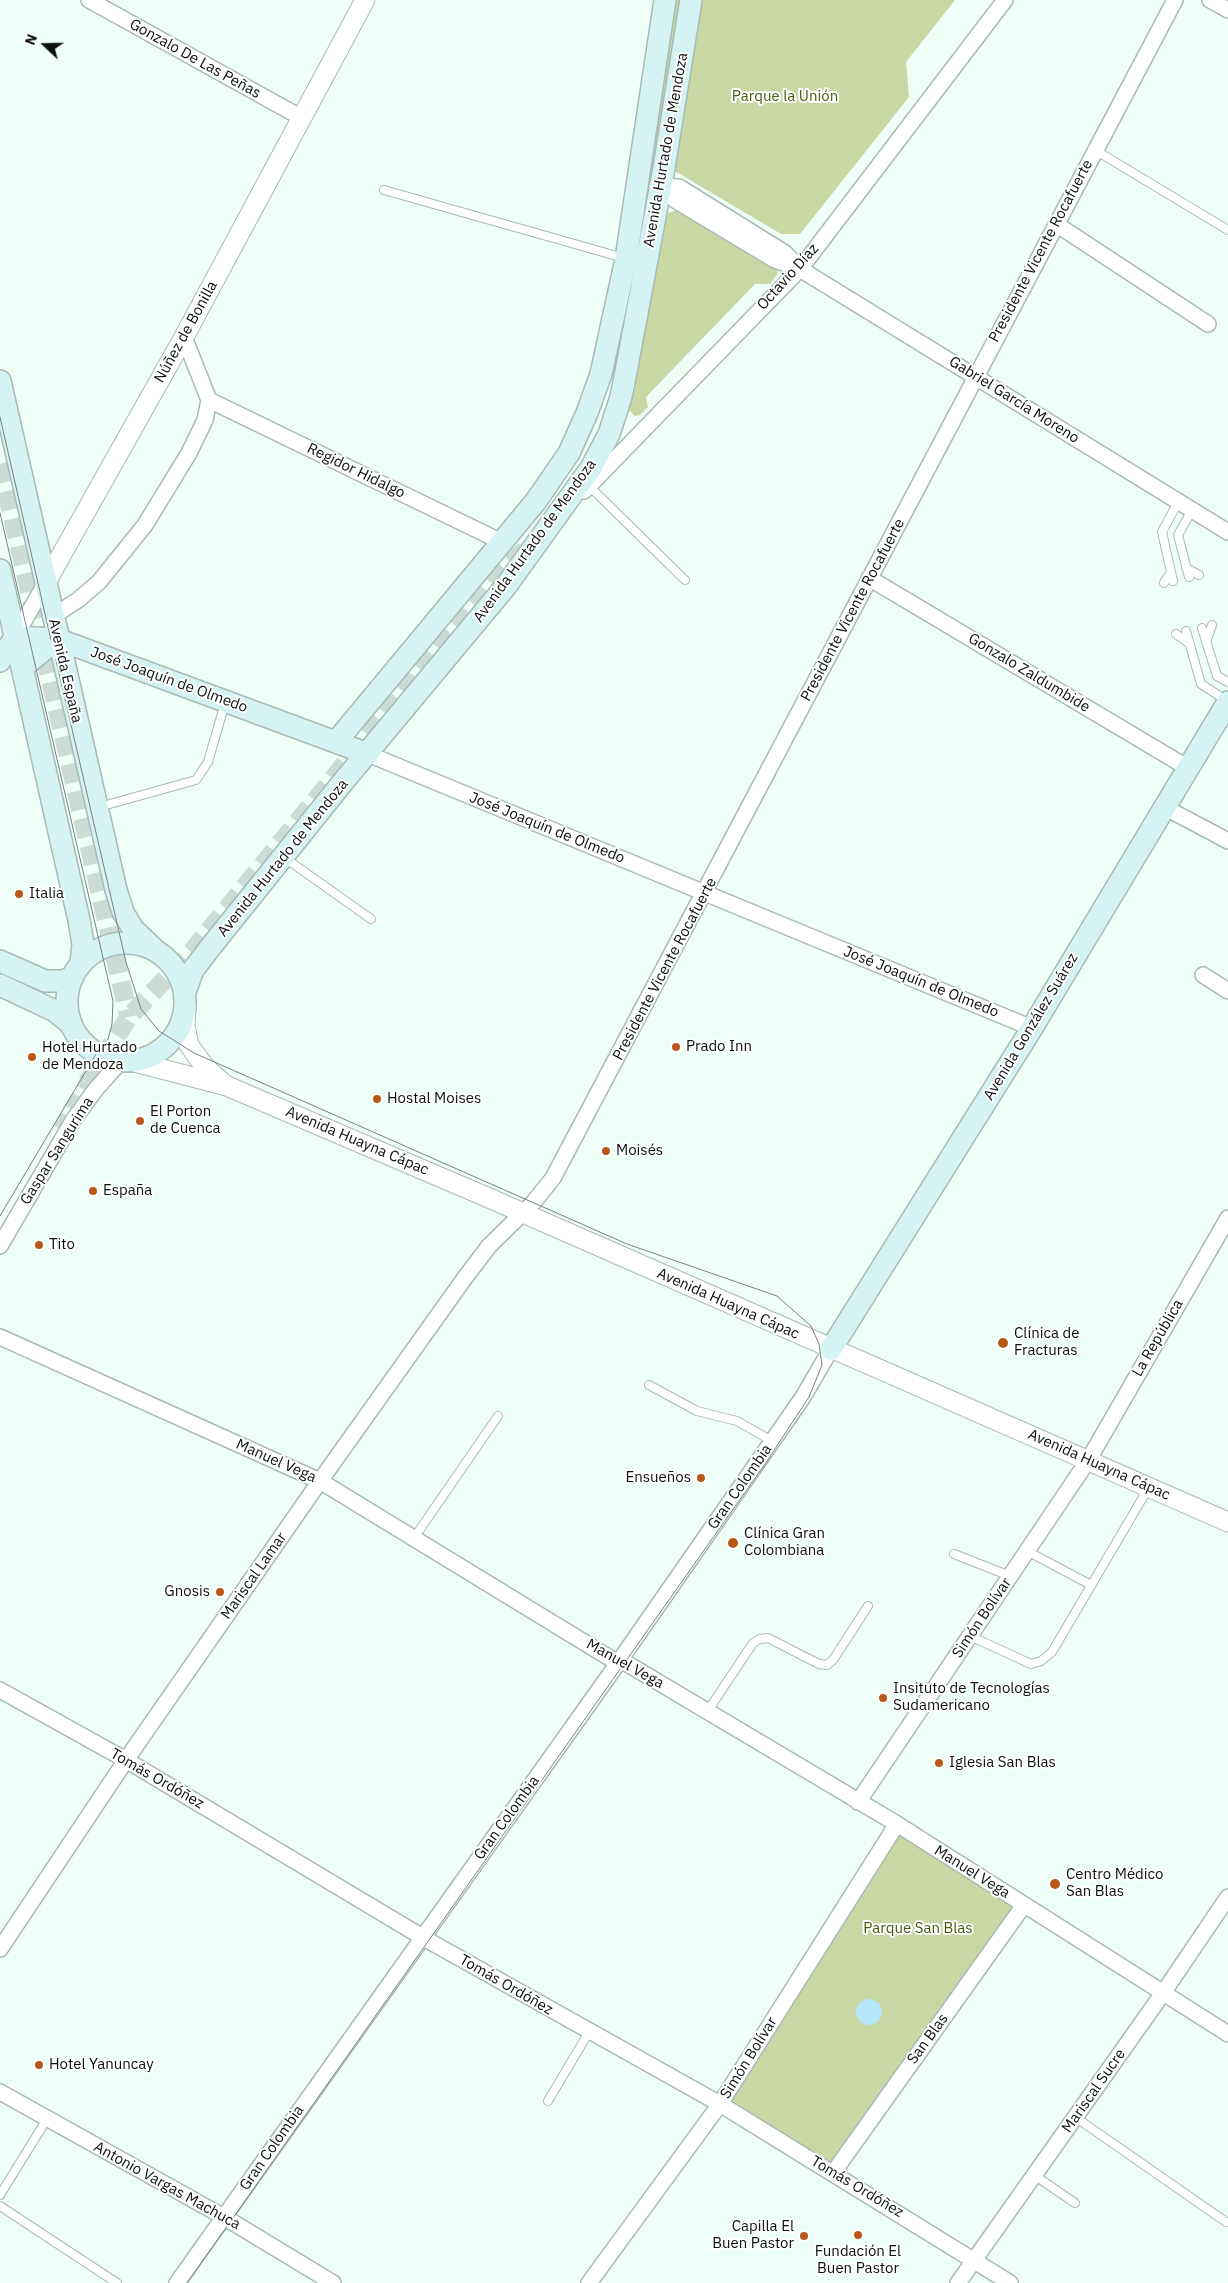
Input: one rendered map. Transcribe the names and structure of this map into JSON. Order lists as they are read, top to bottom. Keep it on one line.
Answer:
{"streets":{"main road":["Avenida Hurtado de Mendoza","Núñez de Bonilla","Avenida España","José Joaquín de Olmedo","Avenida González Suárez"],"street":["Gonzalo De Las Peñas","Presidente Vicente Rocafuerte","Octavio Díaz","Gabriel García Moreno","Regidor Hidalgo","Gonzalo Zaldumbide","Avenida Huayna Cápac","Gaspar Sangurima","La República","Manuel Vega","Gran Colombia","Mariscal Lamar","Simón Bolívar","Tomás Ordóñez","San Blas","Mariscal Sucre","Antonio Vargas Machuca"]},"crossings":[["Gonzalo De Las Peñas","Núñez de Bonilla"],["Avenida Hurtado de Mendoza","Octavio Díaz"],["Avenida Hurtado de Mendoza","Gabriel García Moreno"],["Avenida Hurtado de Mendoza","Regidor Hidalgo"],["Avenida Hurtado de Mendoza","Avenida España"],["Avenida Hurtado de Mendoza","José Joaquín de Olmedo"],["Avenida Hurtado de Mendoza","Gaspar Sangurima"],["Presidente Vicente Rocafuerte","Gabriel García Moreno"],["Presidente Vicente Rocafuerte","Gonzalo Zaldumbide"],["Presidente Vicente Rocafuerte","José Joaquín de Olmedo"],["Presidente Vicente Rocafuerte","Avenida Huayna Cápac"],["Presidente Vicente Rocafuerte","Mariscal Lamar"],["Octavio Díaz","Gabriel García Moreno"],["Núñez de Bonilla","Avenida España"],["Núñez de Bonilla","José Joaquín de Olmedo"],["Avenida España","José Joaquín de Olmedo"],["Avenida España","Gaspar Sangurima"],["Gonzalo Zaldumbide","Avenida González Suárez"],["José Joaquín de Olmedo","Avenida González Suárez"],["Avenida González Suárez","Avenida Huayna Cápac"],["Avenida González Suárez","Gran Colombia"],["Avenida Huayna Cápac","La República"],["Avenida Huayna Cápac","Gran Colombia"],["Avenida Huayna Cápac","Mariscal Lamar"],["Avenida Huayna Cápac","Simón Bolívar"],["La República","Simón Bolívar"],["Manuel Vega","Gran Colombia"],["Manuel Vega","Mariscal Lamar"],["Manuel Vega","Simón Bolívar"],["Manuel Vega","San Blas"],["Manuel Vega","Mariscal Sucre"],["Gran Colombia","Tomás Ordóñez"],["Gran Colombia","Antonio Vargas Machuca"],["Mariscal Lamar","Tomás Ordóñez"],["Simón Bolívar","Tomás Ordóñez"],["Tomás Ordóñez","San Blas"],["Tomás Ordóñez","Mariscal Sucre"]],"parks":["Parque la Unión","Parque San Blas"],"places":["Italia","Prado Inn","Hotel Hurtado de Mendoza","Hostal Moises","El Porton de Cuenca","Moisés","España","Tito","Clínica de Fracturas","Ensueños","Clínica Gran Colombiana","Gnosis","Insituto de Tecnologías Sudamericano","Iglesia San Blas","Centro Médico San Blas","Hotel Yanuncay","Fundación El Buen Pastor","Capilla El Buen Pastor"],"north":"left"}
